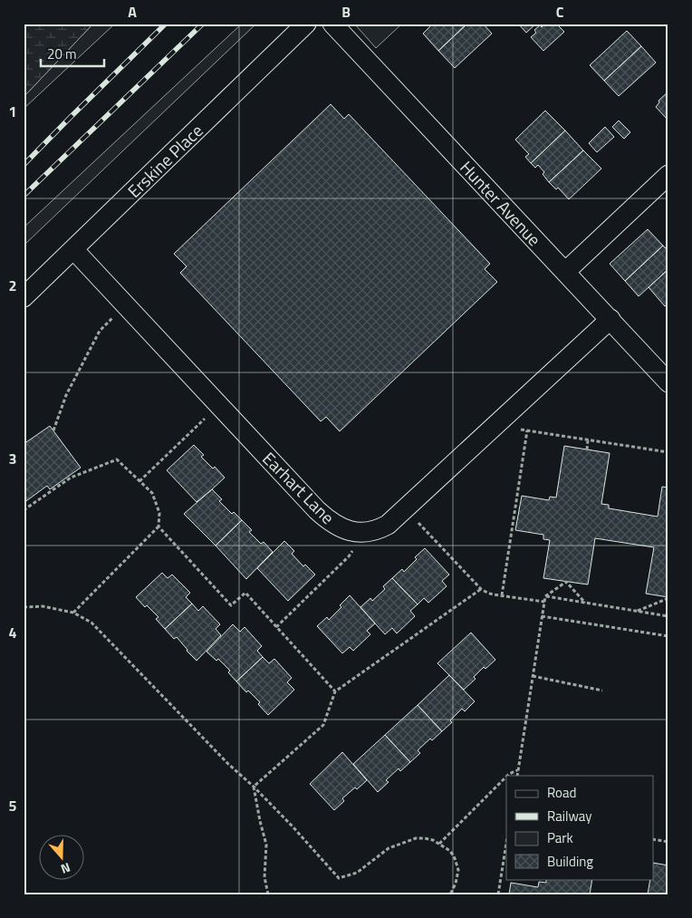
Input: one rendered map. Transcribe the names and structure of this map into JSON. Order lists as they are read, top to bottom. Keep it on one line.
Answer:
{"streets":{"street":["Erskine Place","Hunter Avenue","Earhart Lane"]},"crossings":[["Erskine Place","Earhart Lane"],["Hunter Avenue","Earhart Lane"]],"legend":["Road","Railway","Park","Building"],"scale_bar":"20 m","north":"bottom","grid":{"columns":["A","B","C"],"rows":["1","2","3","4","5"]}}
